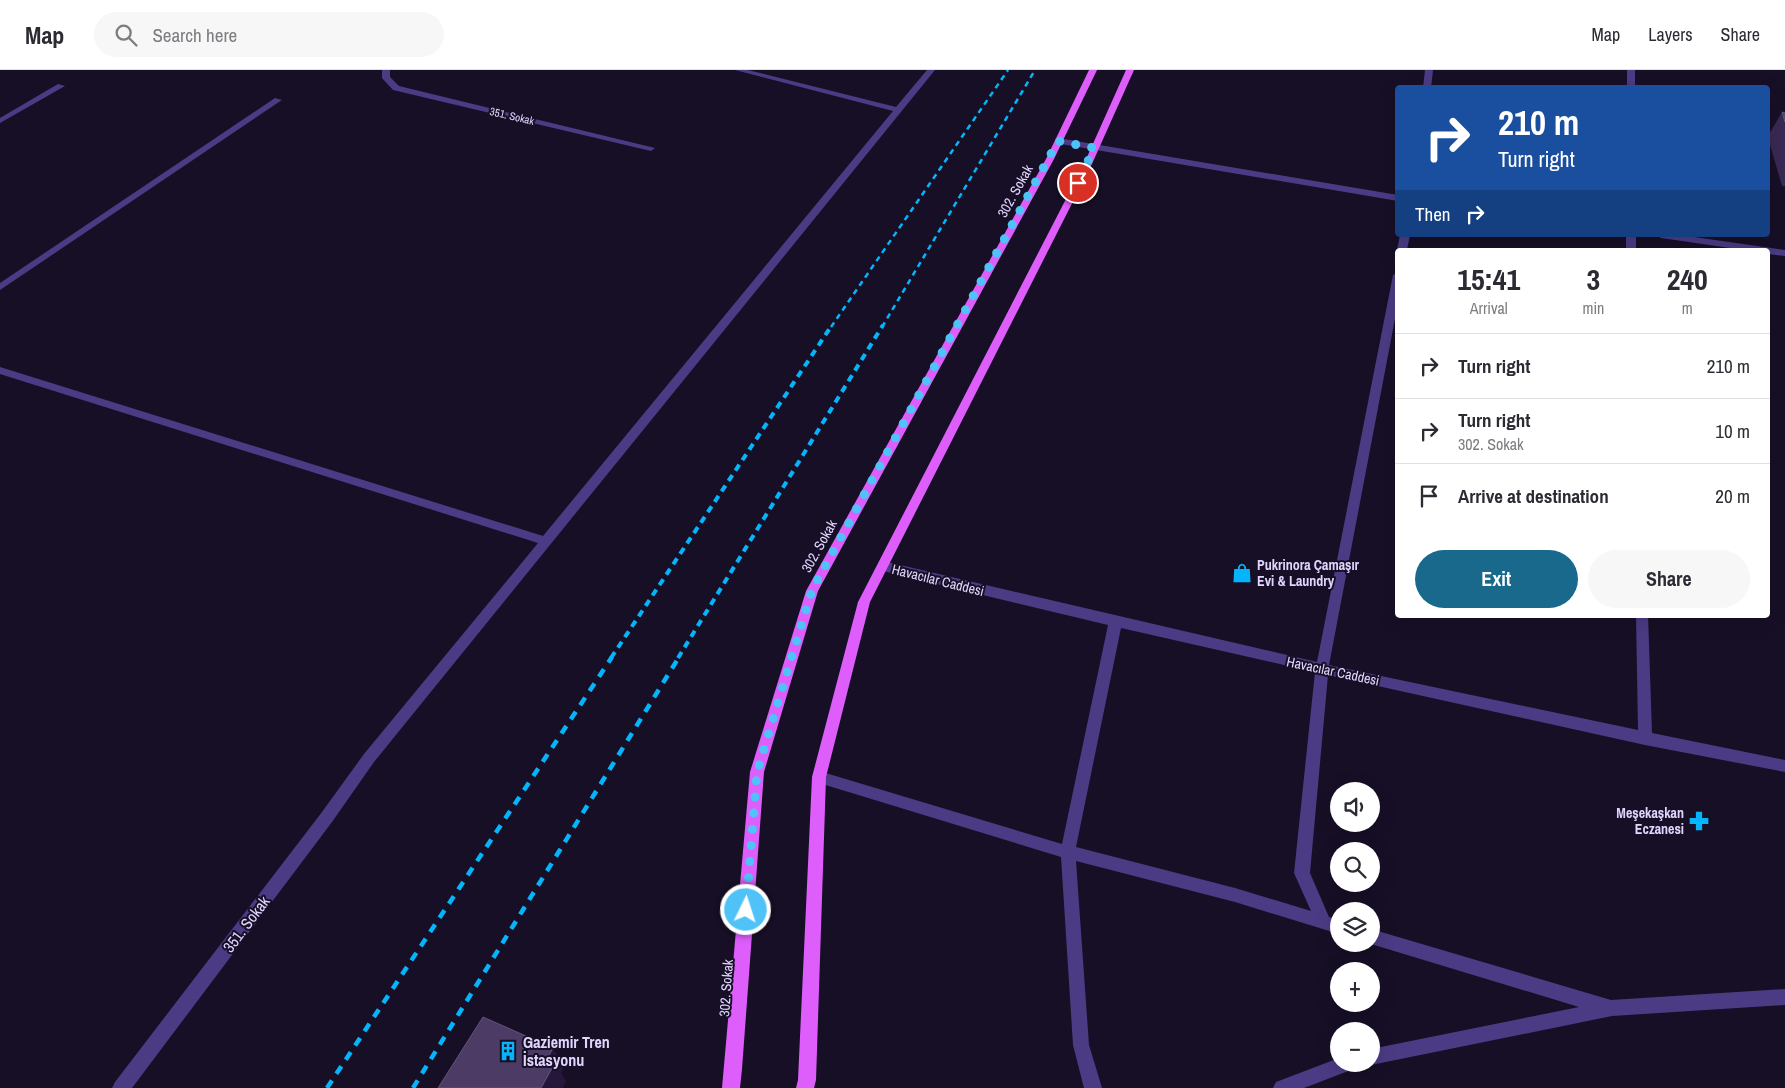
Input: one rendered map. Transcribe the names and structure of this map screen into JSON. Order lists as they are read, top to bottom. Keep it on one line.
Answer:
{"streets":{"main road":["302. Sokak"],"street":["351. Sokak","Havacılar Caddesi"]},"places":{"shop":["Pukrinora Çamaşır Evi & Laundry"],"pharmacy":["Meşekaşkan Eczanesi"],"building":["Gaziemir Tren İstasyonu"]},"page":{"header":"Map","search":"Search here","nav":["Map","Layers","Share"],"turn":["210 m","Turn right"],"then":"Then","eta":["15:41","Arrival","3","min","240","m"],"list":[{"name":"Turn right","value":"210 m"},{"name":"Turn right","note":"302. Sokak","value":"10 m"},{"name":"Arrive at destination","value":"20 m"}],"buttons":["Exit","Share"],"map_buttons":["+","−"]}}
